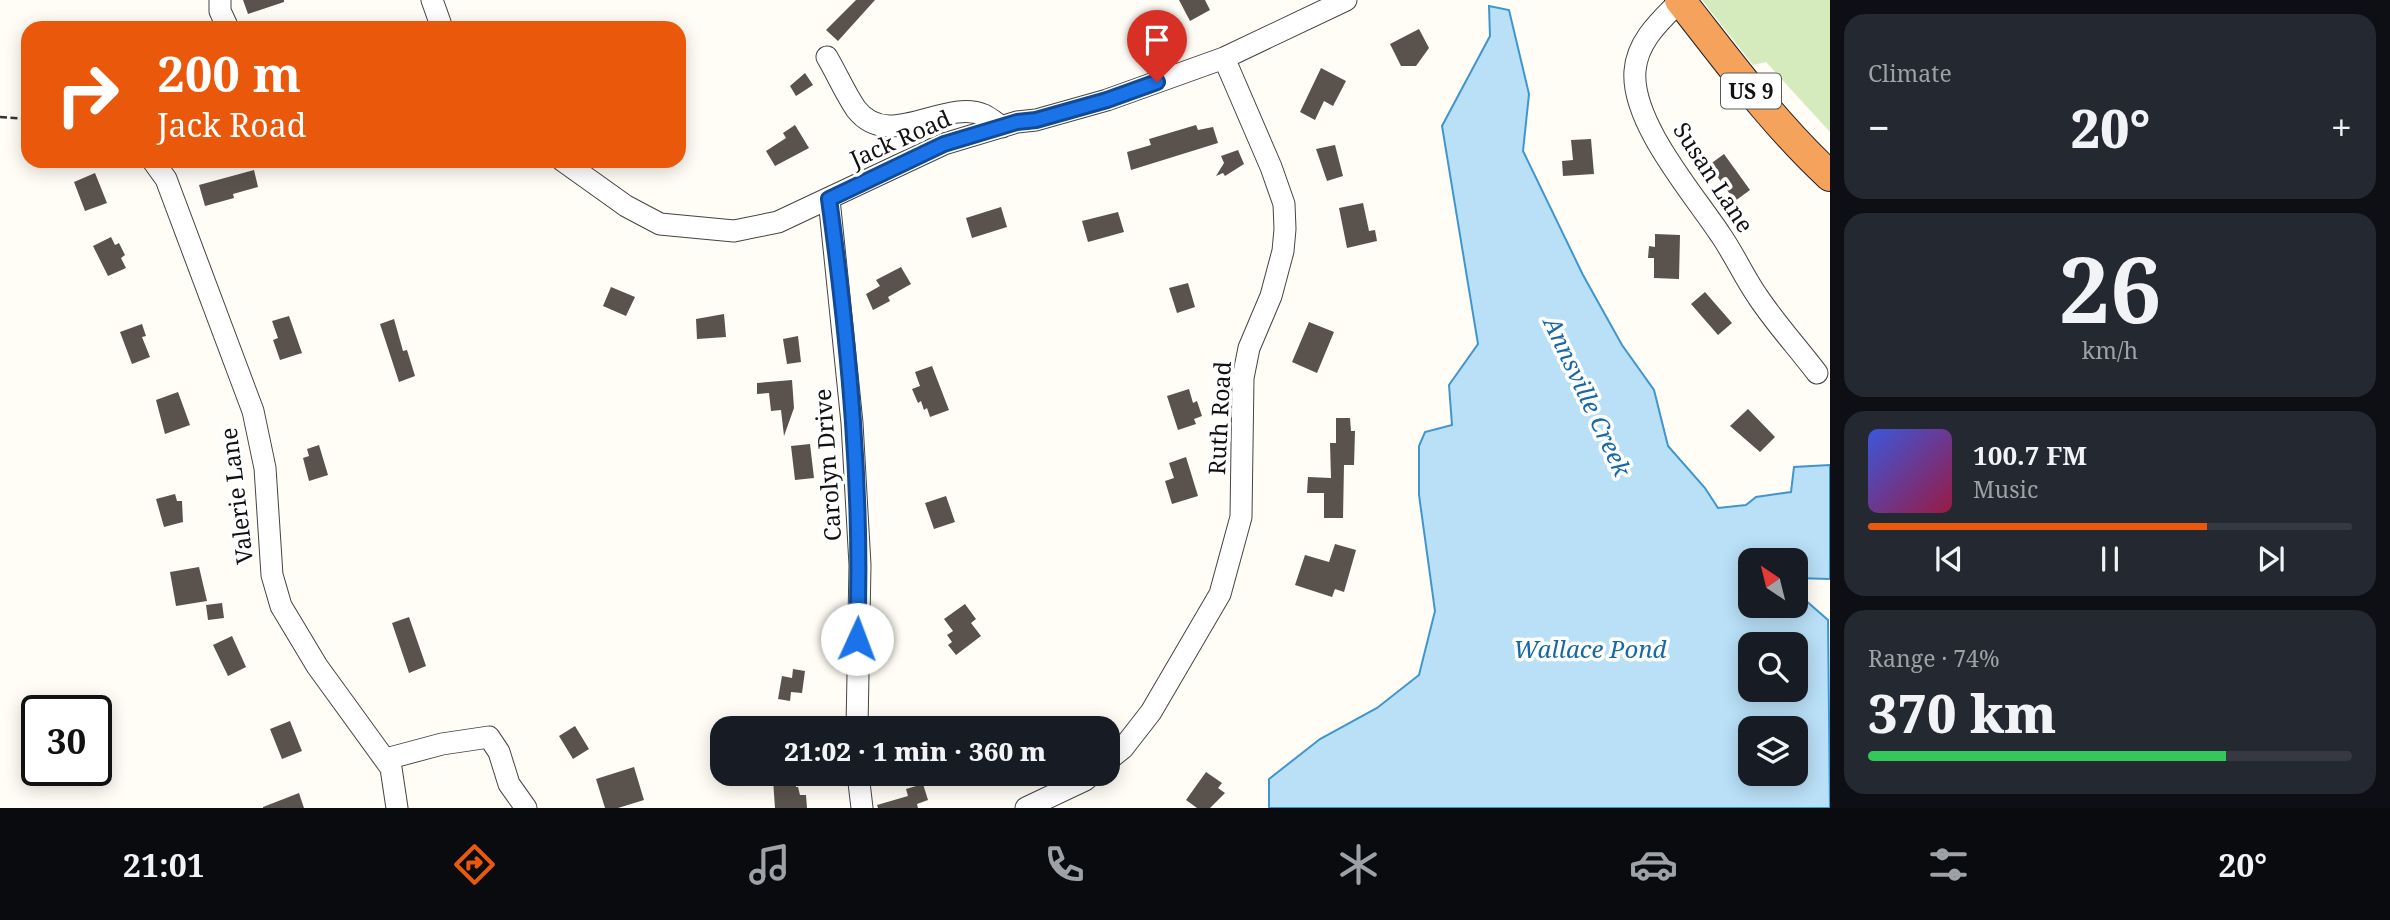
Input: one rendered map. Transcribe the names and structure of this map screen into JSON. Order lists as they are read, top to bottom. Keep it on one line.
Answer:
{"streets":{"highway":["US 9"],"street":["Jack Road","Susan Lane","Ruth Road","Carolyn Drive","Valerie Lane"]},"crossings":[["US 9","Susan Lane"],["Jack Road","Ruth Road"],["Jack Road","Carolyn Drive"]],"water":["Annsville Creek","Wallace Pond"],"north":"top left","page":{"tile":["Climate",["26","km/h"],["Range · 74%","370 km"]],"turn":["200 m","Jack Road"],"heat":["−","20°","+"],"song":["100.7 FM","Music"],"limit":"30","trip":"21:02 · 1 min · 360 m","tabs":["21:01","20°"]}}
